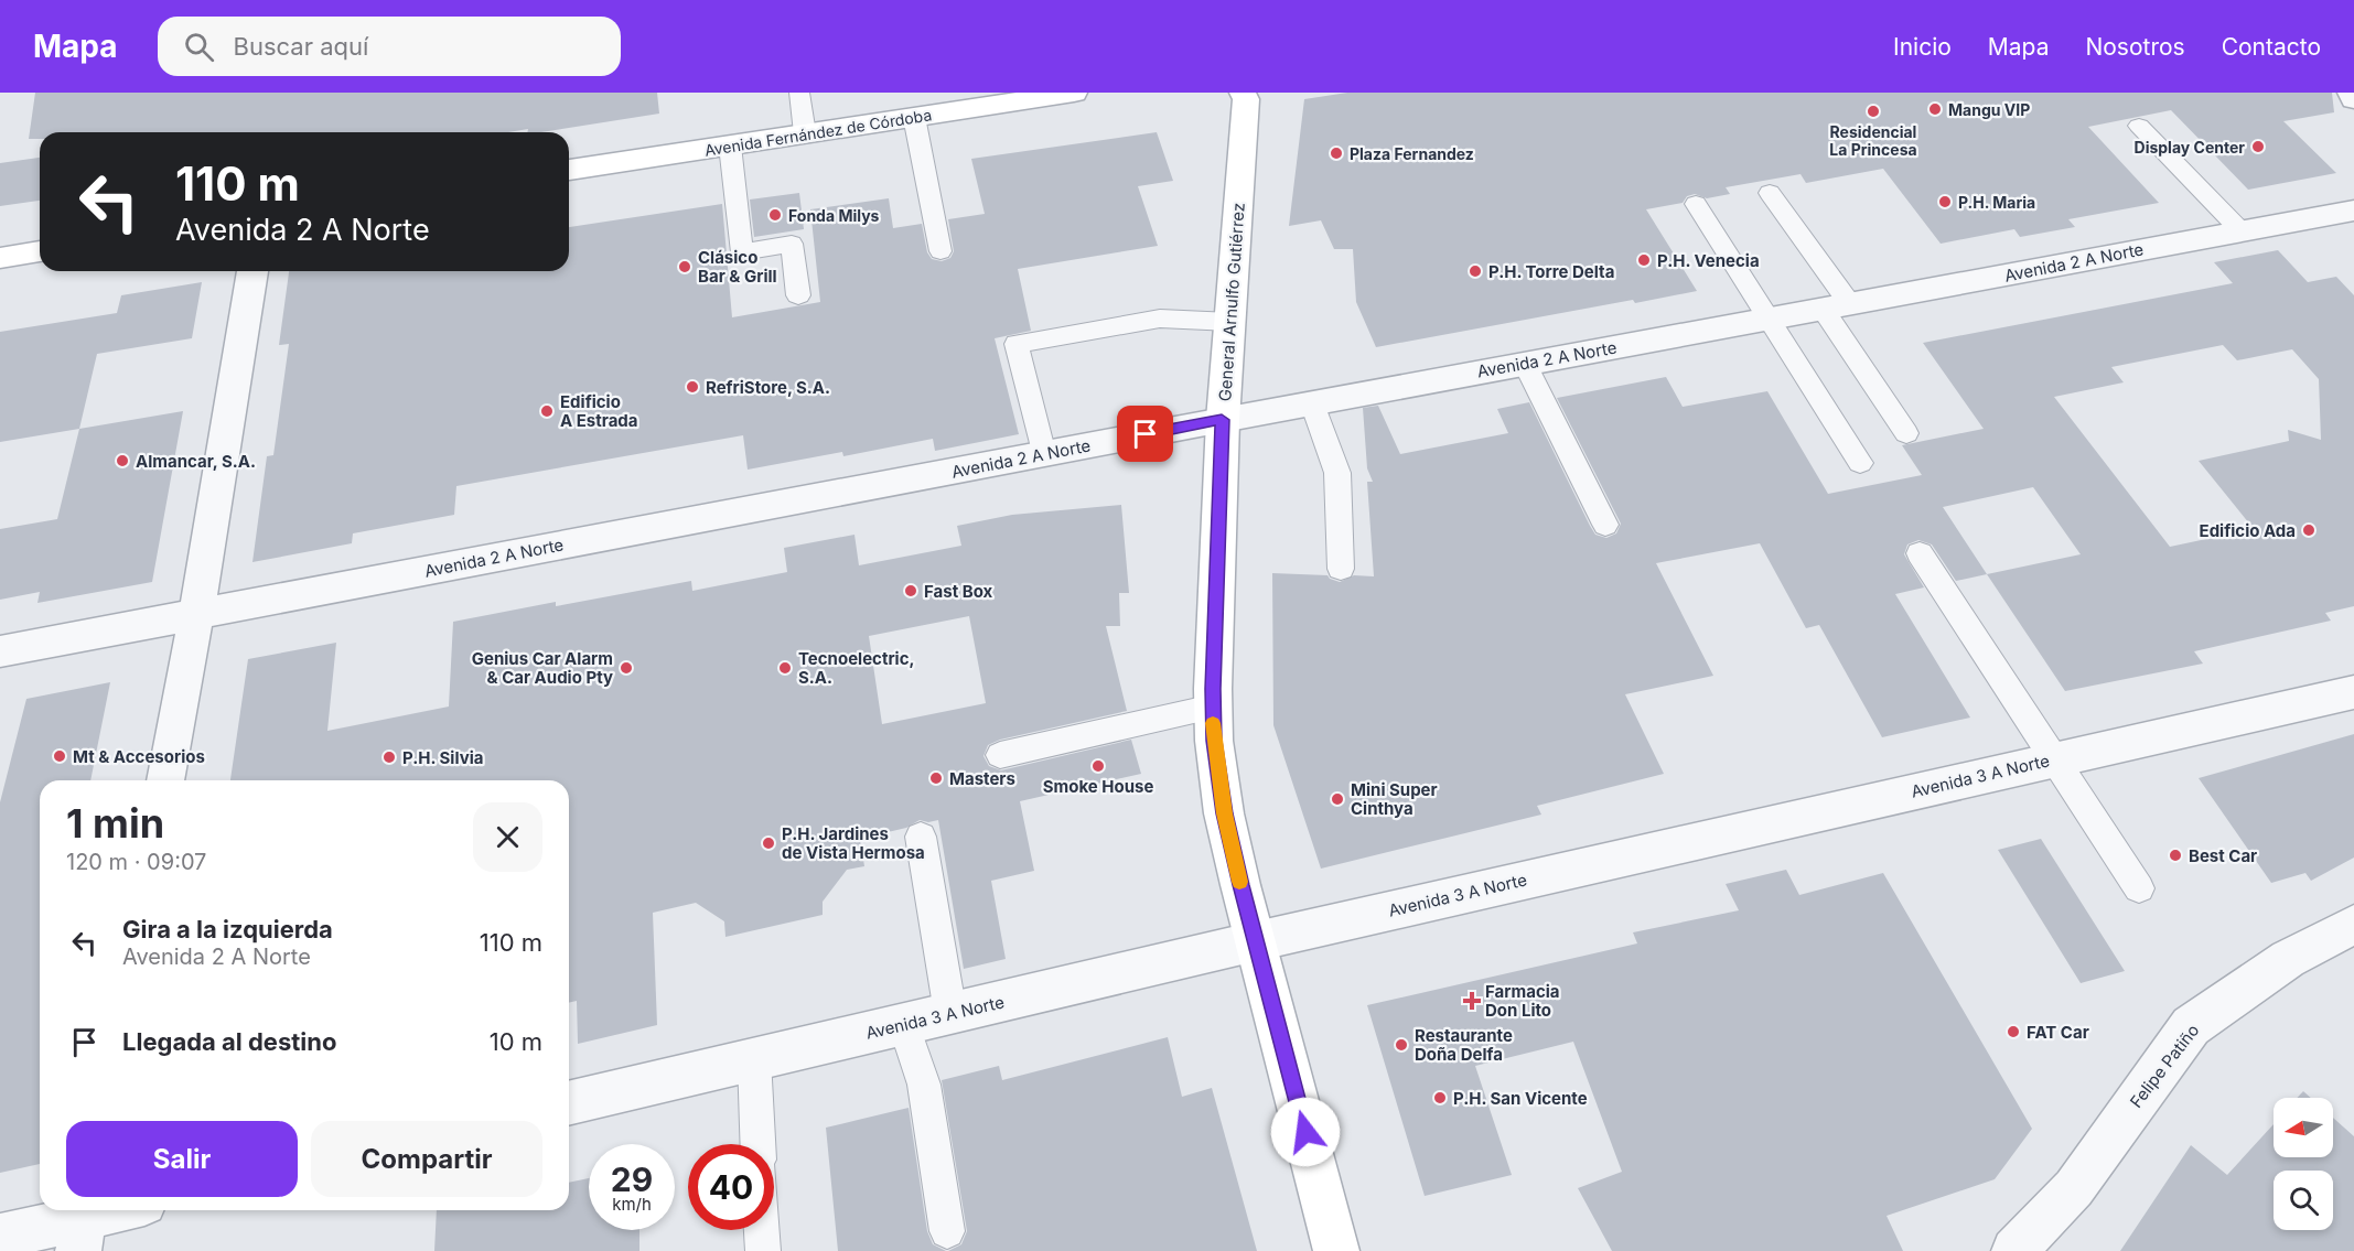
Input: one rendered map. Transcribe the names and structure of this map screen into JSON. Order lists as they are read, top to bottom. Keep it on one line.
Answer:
{"streets":{"street":["Avenida Fernández de Córdoba","Avenida 2 A Norte","General Arnulfo Gutiérrez","Avenida 3 A Norte","Felipe Patiño"]},"crossings":[["Avenida 2 A Norte","General Arnulfo Gutiérrez"],["General Arnulfo Gutiérrez","Avenida 3 A Norte"]],"places":{"other":["Mangu VIP","Residencial La Princesa","Display Center","Plaza Fernandez","P.H. Maria","Fonda Milys","P.H. Venecia","Clásico Bar & Grill","P.H. Torre Delta","RefriStore, S.A.","Edificio A Estrada","Almancar, S.A.","Edificio Ada","Fast Box","Genius Car Alarm & Car Audio Pty","Tecnoelectric, S.A.","Mt & Accesorios","P.H. Silvia","Smoke House","Masters","Mini Super Cinthya","P.H. Jardines de Vista Hermosa","Best Car","FAT Car","Restaurante Doña Delfa","P.H. San Vicente"],"health":["Farmacia Don Lito"]},"north":"left","page":{"header":"Mapa","search":"Buscar aquí","nav":["Inicio","Mapa","Nosotros","Contacto"],"turn":["110 m","Avenida 2 A Norte"],"heading":["1 min","120 m · 09:07"],"list":[{"name":"Gira a la izquierda","note":"Avenida 2 A Norte","value":"110 m"},{"name":"Llegada al destino","value":"10 m"}],"buttons":["Salir","Compartir"],"speed":"29 km/h","limit":"40"}}
